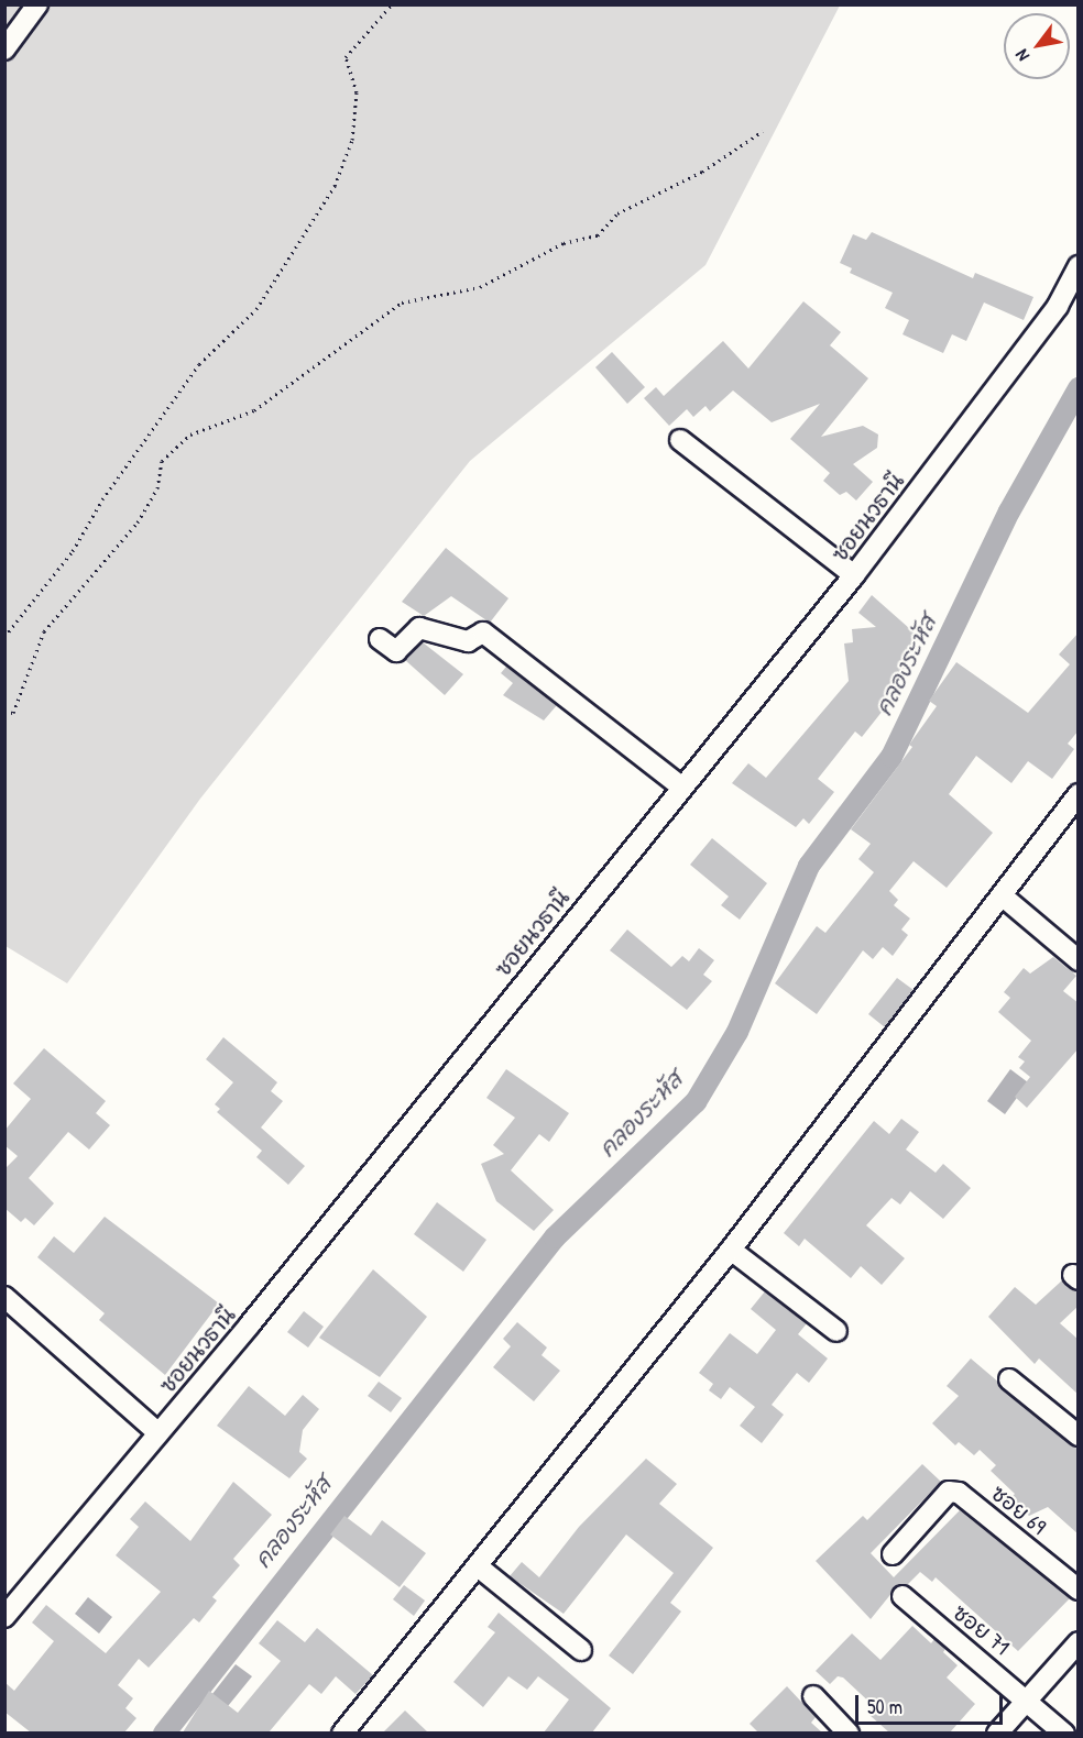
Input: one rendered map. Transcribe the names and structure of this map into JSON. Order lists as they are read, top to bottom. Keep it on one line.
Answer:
{"streets":{"street":["ซอยนวธานี","ซอย 69","ซอย 71"]},"water":["คลองระหัส"],"scale_bar":"50 m","north":"bottom left"}
